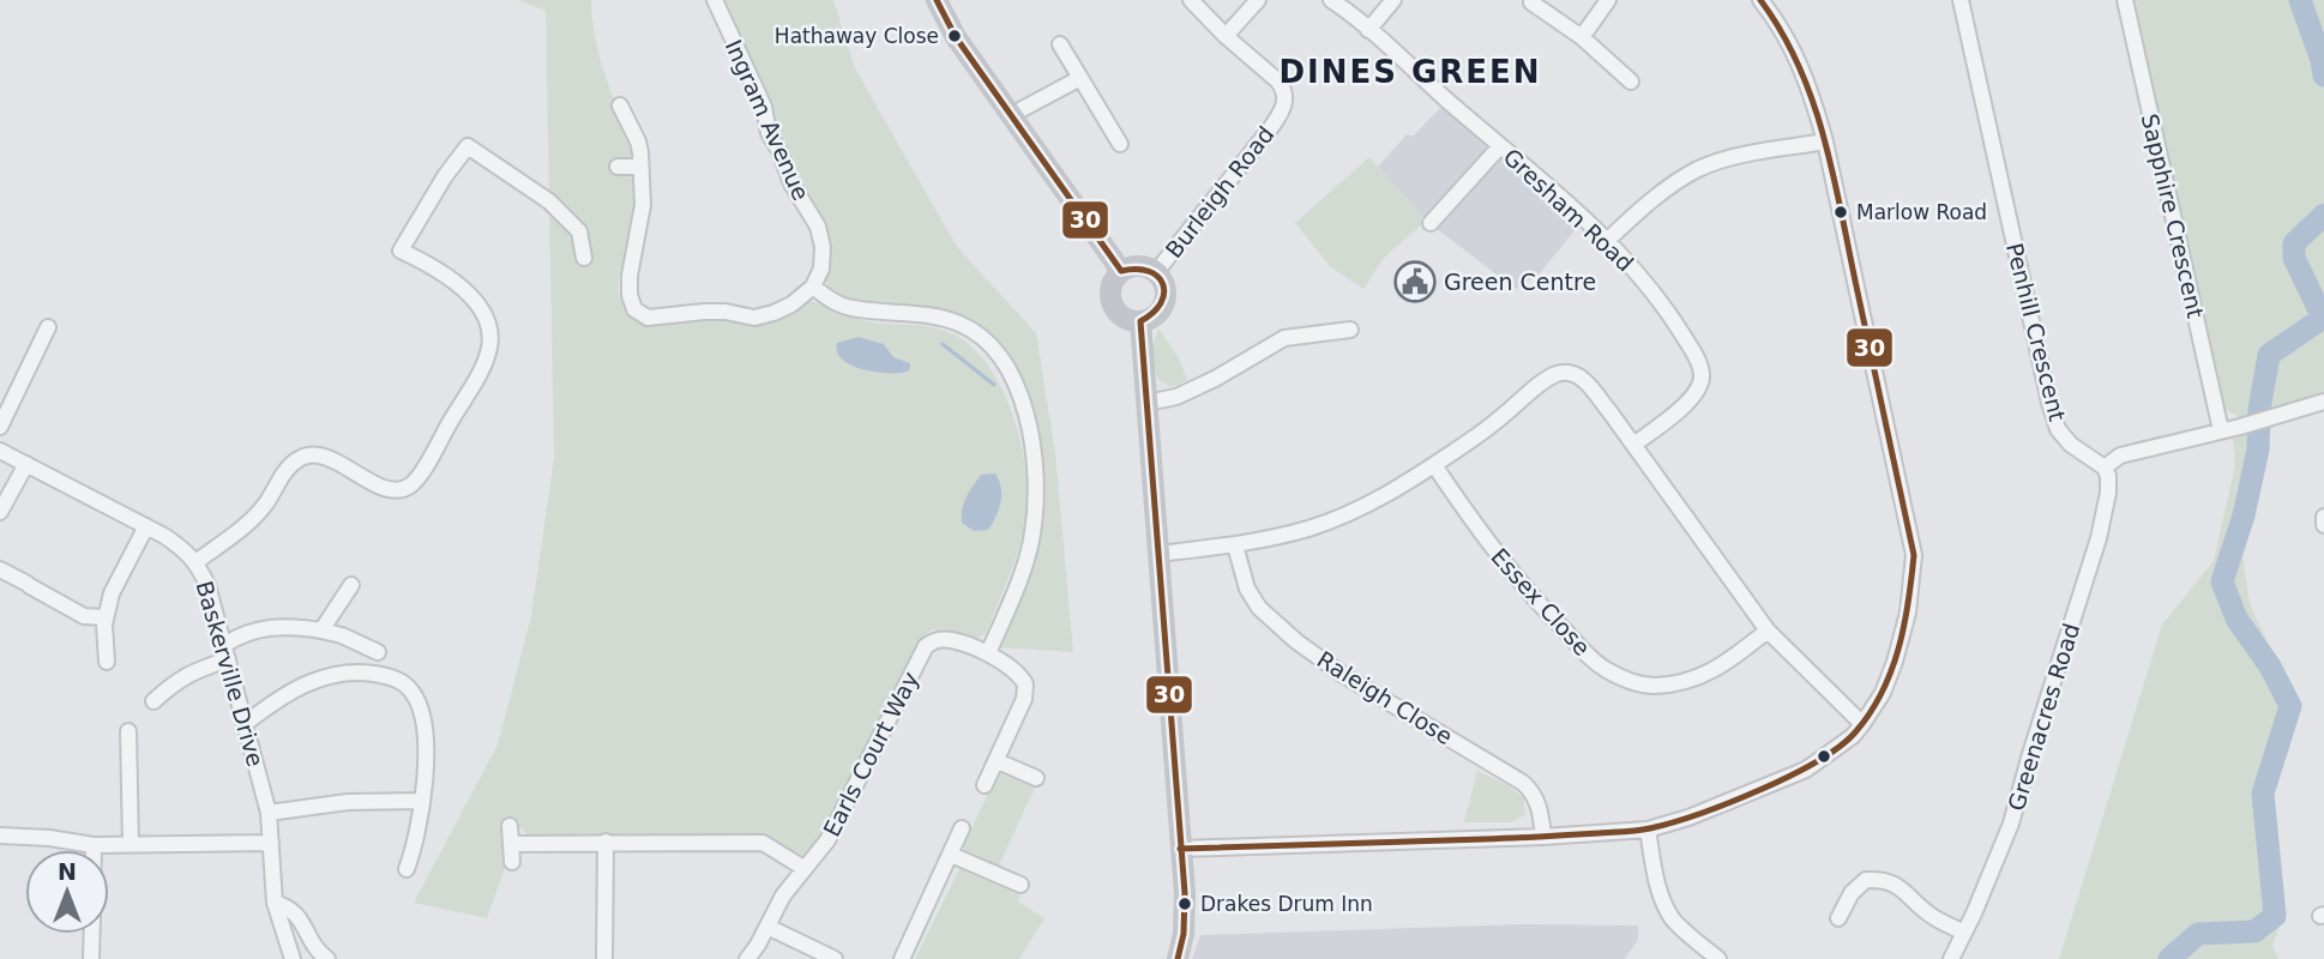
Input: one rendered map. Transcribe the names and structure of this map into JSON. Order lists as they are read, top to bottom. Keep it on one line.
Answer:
{"streets":{"street":["Ingram Avenue","Burleigh Road","Gresham Road","Sapphire Crescent","Penhill Crescent","Essex Close","Baskerville Drive","Raleigh Close","Greenacres Road","Earls Court Way"]},"crossings":[["Penhill Crescent","Greenacres Road"]],"districts":["DINES GREEN"],"places":{"other":["Hathaway Close","Marlow Road","Drakes Drum Inn"],"public building":["Green Centre"]},"lines":["transit line 30"],"north":"top"}
